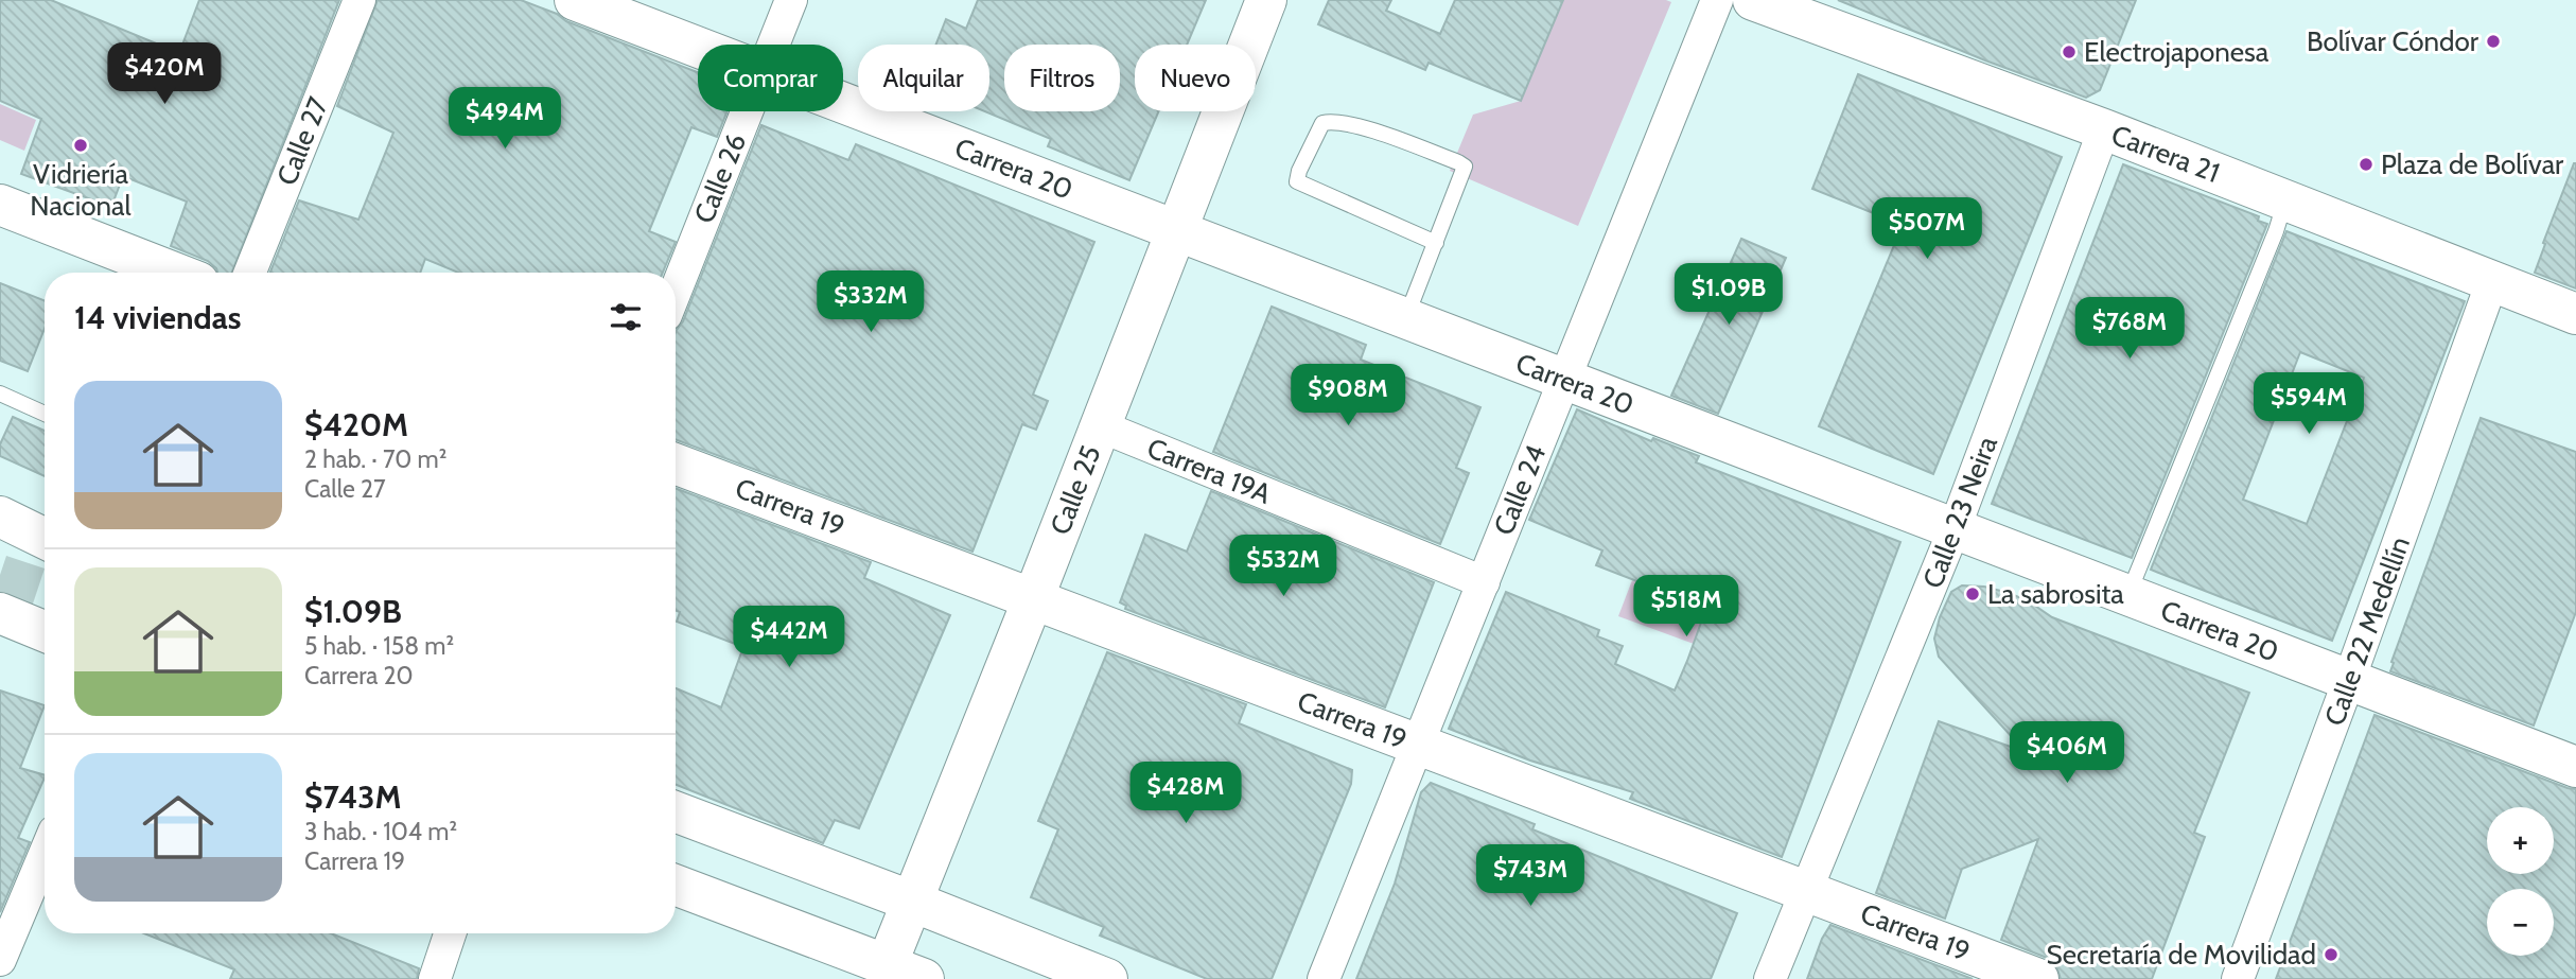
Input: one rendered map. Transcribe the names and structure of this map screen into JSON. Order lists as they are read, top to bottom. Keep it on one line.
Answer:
{"streets":{"main road":["Carrera 21","Carrera 20","Calle 25","Carrera 19"],"street":["Calle 27","Calle 26","Carrera 19A","Calle 24","Calle 23 Neira","Calle 22 Medellín"]},"crossings":[["Carrera 21","Calle 23 Neira"],["Carrera 21","Calle 22 Medellín"],["Carrera 20","Calle 25"],["Carrera 20","Calle 24"],["Carrera 20","Calle 23 Neira"],["Carrera 20","Calle 22 Medellín"],["Carrera 19A","Calle 25"],["Carrera 19A","Calle 24"],["Calle 25","Carrera 19"],["Calle 24","Carrera 19"],["Carrera 19","Calle 23 Neira"]],"places":["Bolívar Cóndor","Electrojaponesa","Vidriería Nacional","Plaza de Bolívar","La sabrosita","Secretaría de Movilidad"],"page":{"price":["$420M","$494M","$507M","$1.09B","$332M","$768M","$908M","$594M","$532M","$518M","$442M","$406M","$428M","$743M"],"chip":["Comprar","Alquilar","Filtros","Nuevo"],"heading":"14 viviendas","list":[{"name":"$420M","note":"2 hab. · 70 m² · Calle 27"},{"name":"$1.09B","note":"5 hab. · 158 m² · Carrera 20"},{"name":"$743M","note":"3 hab. · 104 m² · Carrera 19"}],"map_buttons":["+","−"]}}
